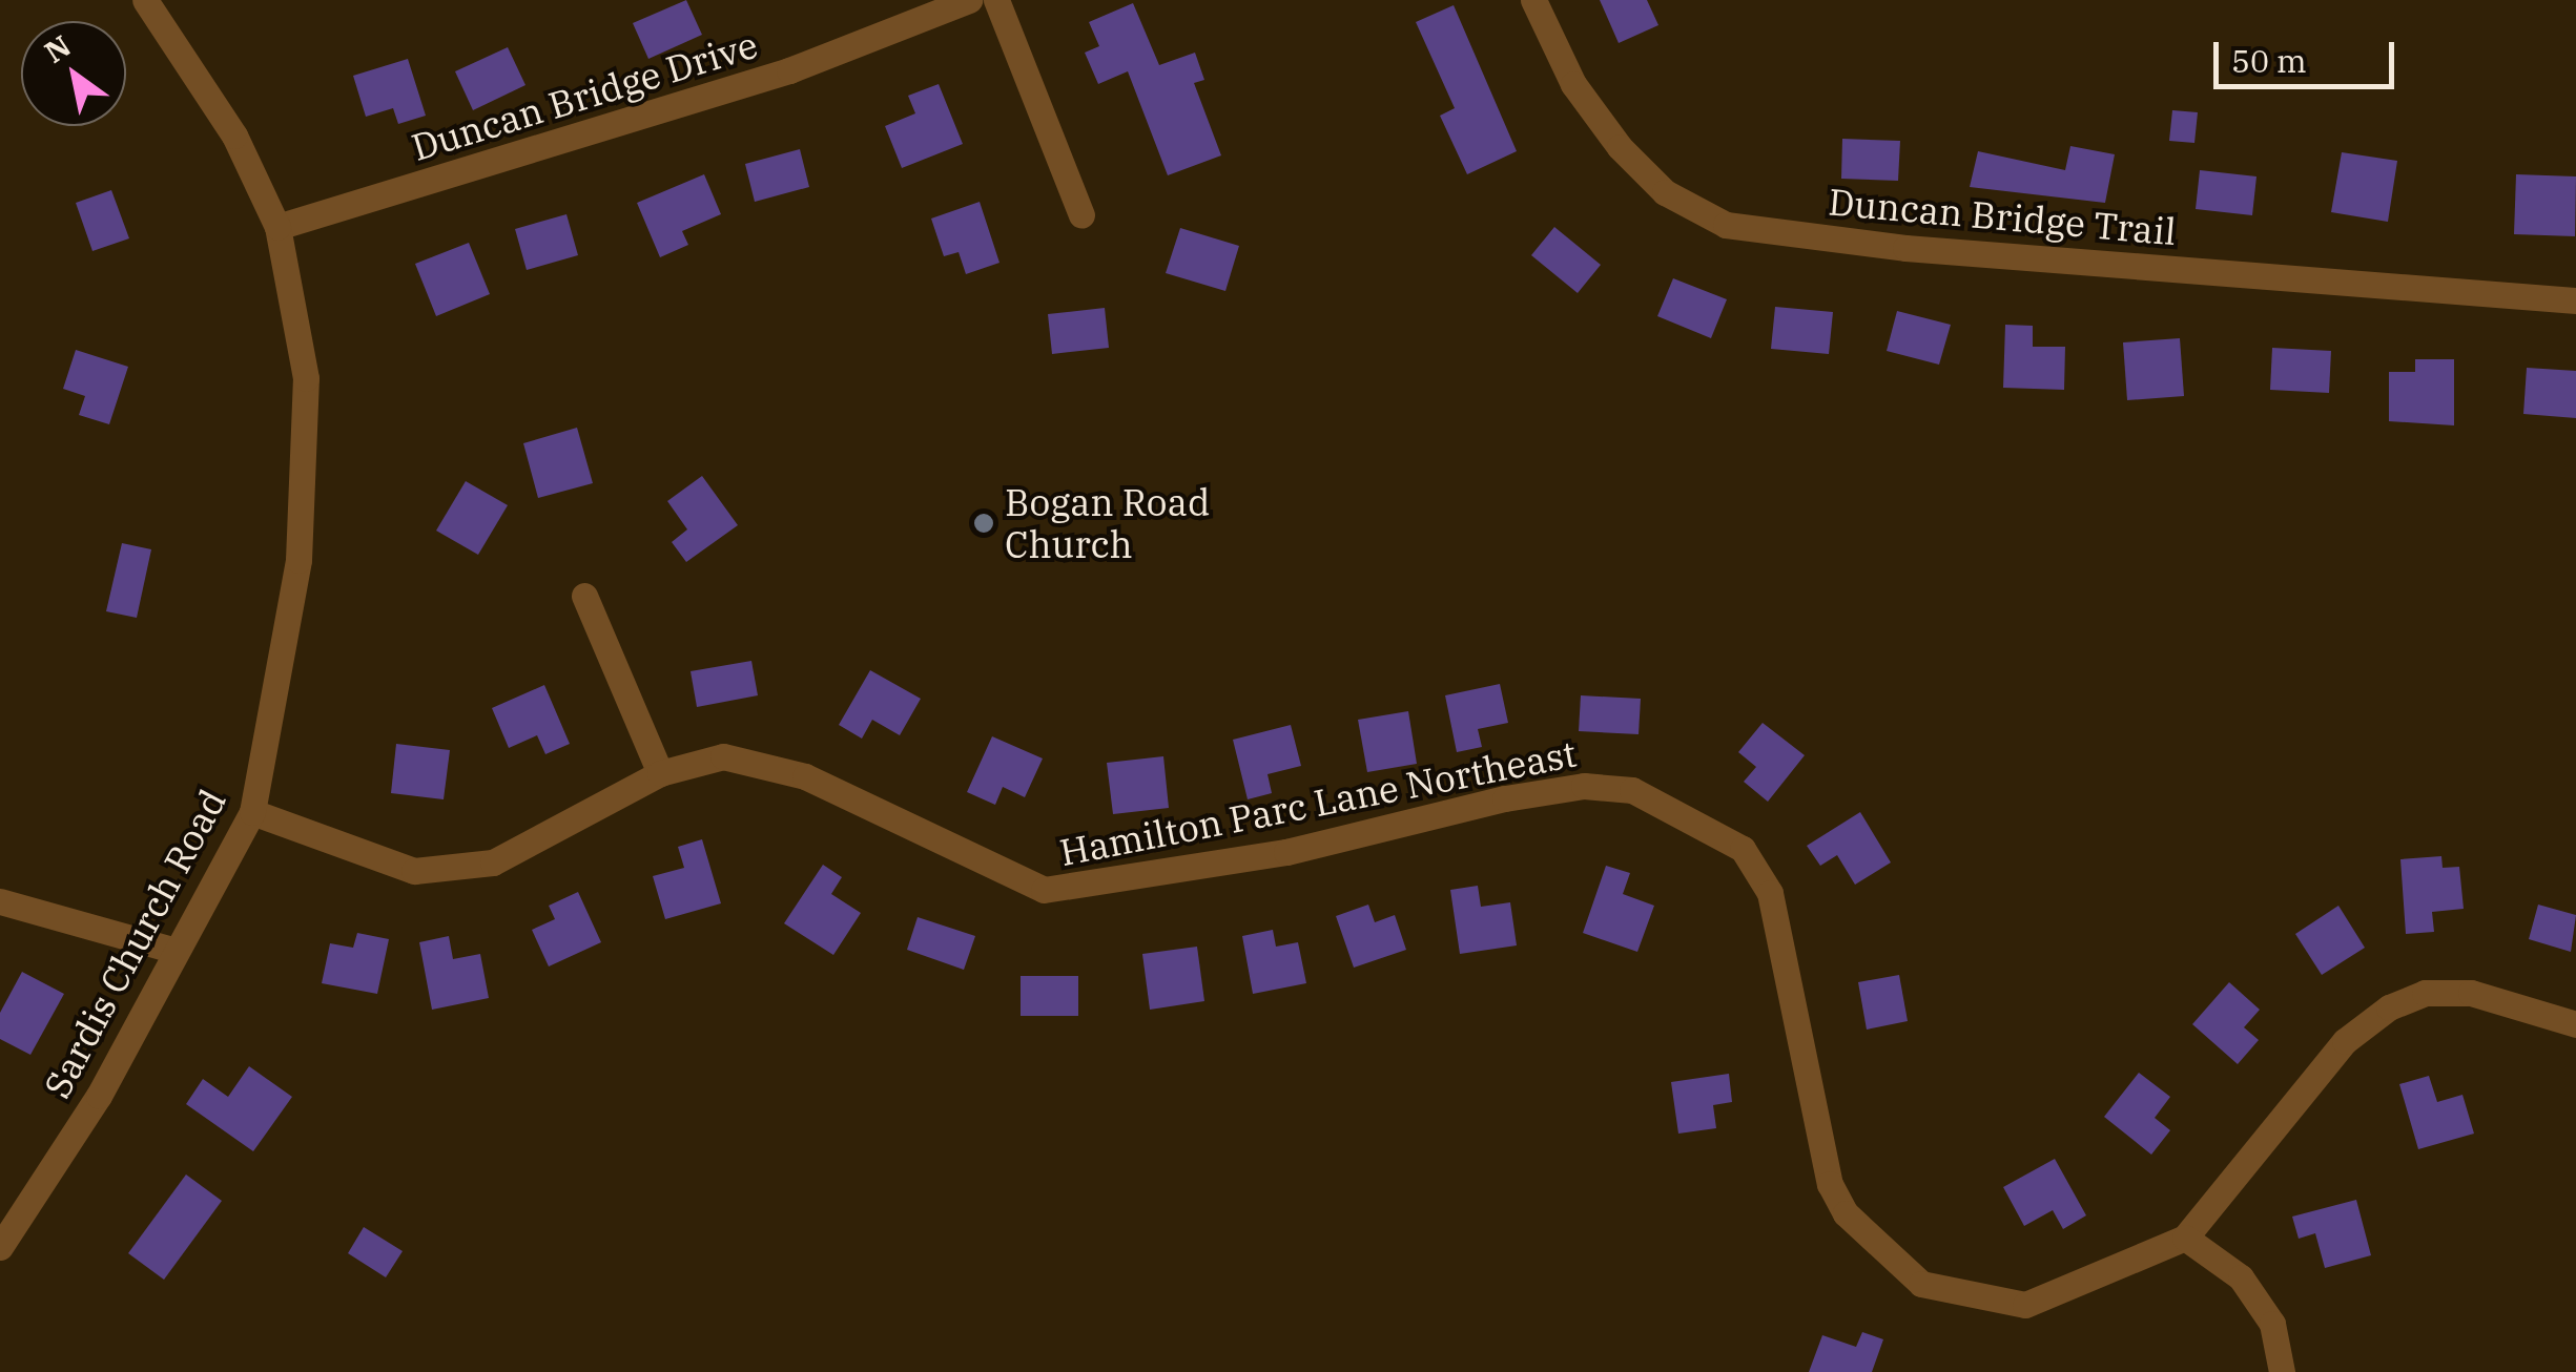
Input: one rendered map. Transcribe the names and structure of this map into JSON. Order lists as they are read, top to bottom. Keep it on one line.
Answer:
{"streets":{"street":["Duncan Bridge Drive","Duncan Bridge Trail","Hamilton Parc Lane Northeast","Sardis Church Road"]},"crossings":[["Duncan Bridge Drive","Sardis Church Road"],["Hamilton Parc Lane Northeast","Sardis Church Road"]],"places":["Bogan Road Church"],"scale_bar":"50 m","north":"top left"}
